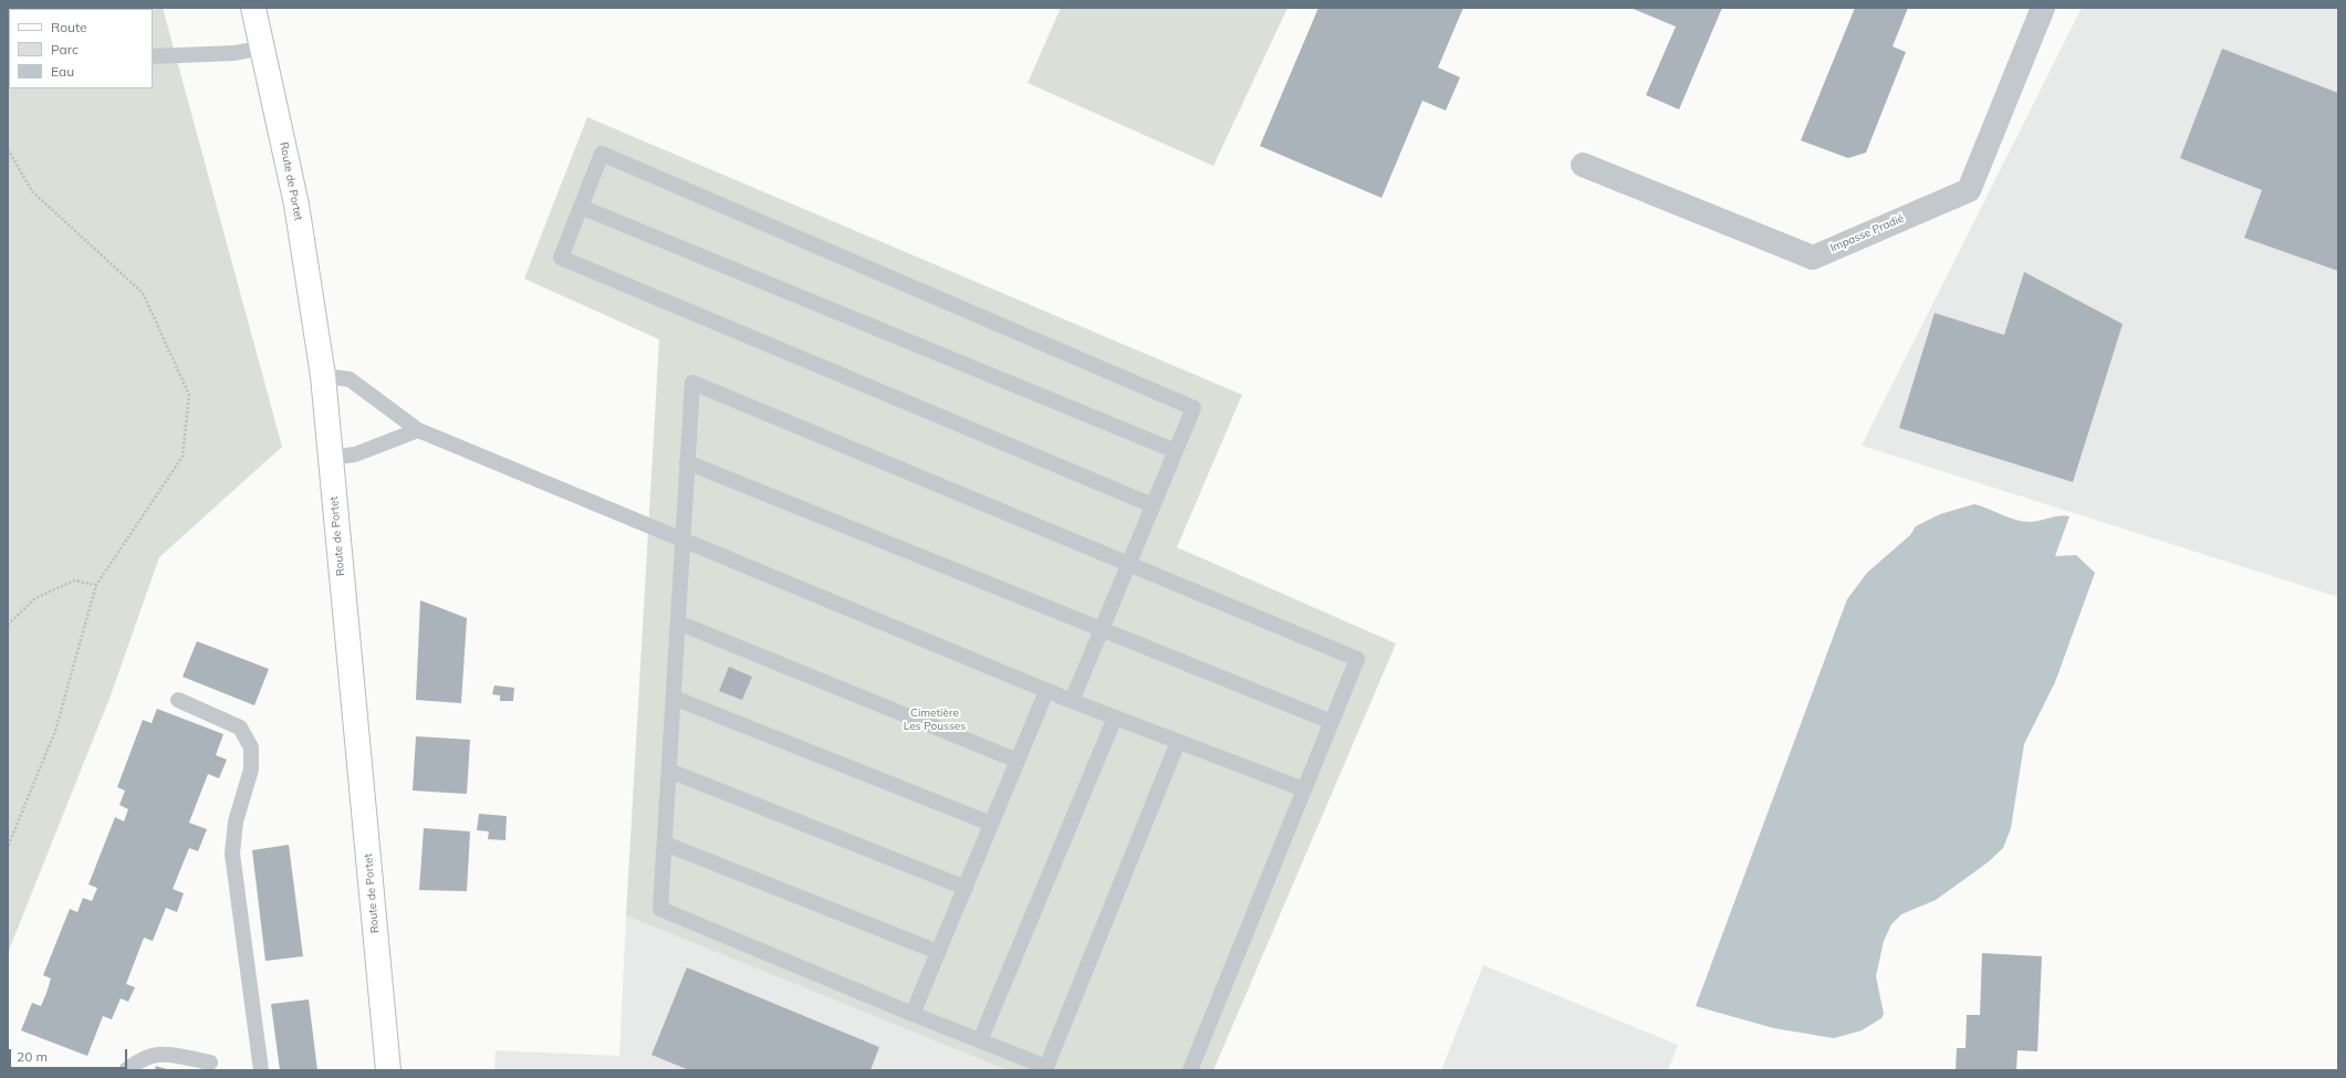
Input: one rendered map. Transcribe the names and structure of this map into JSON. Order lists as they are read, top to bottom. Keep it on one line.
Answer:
{"streets":{"street":["Route de Portet","Impasse Pradié"]},"parks":["Cimetière Les Pousses"],"legend":["Route","Parc","Eau"],"scale_bar":"20 m"}
